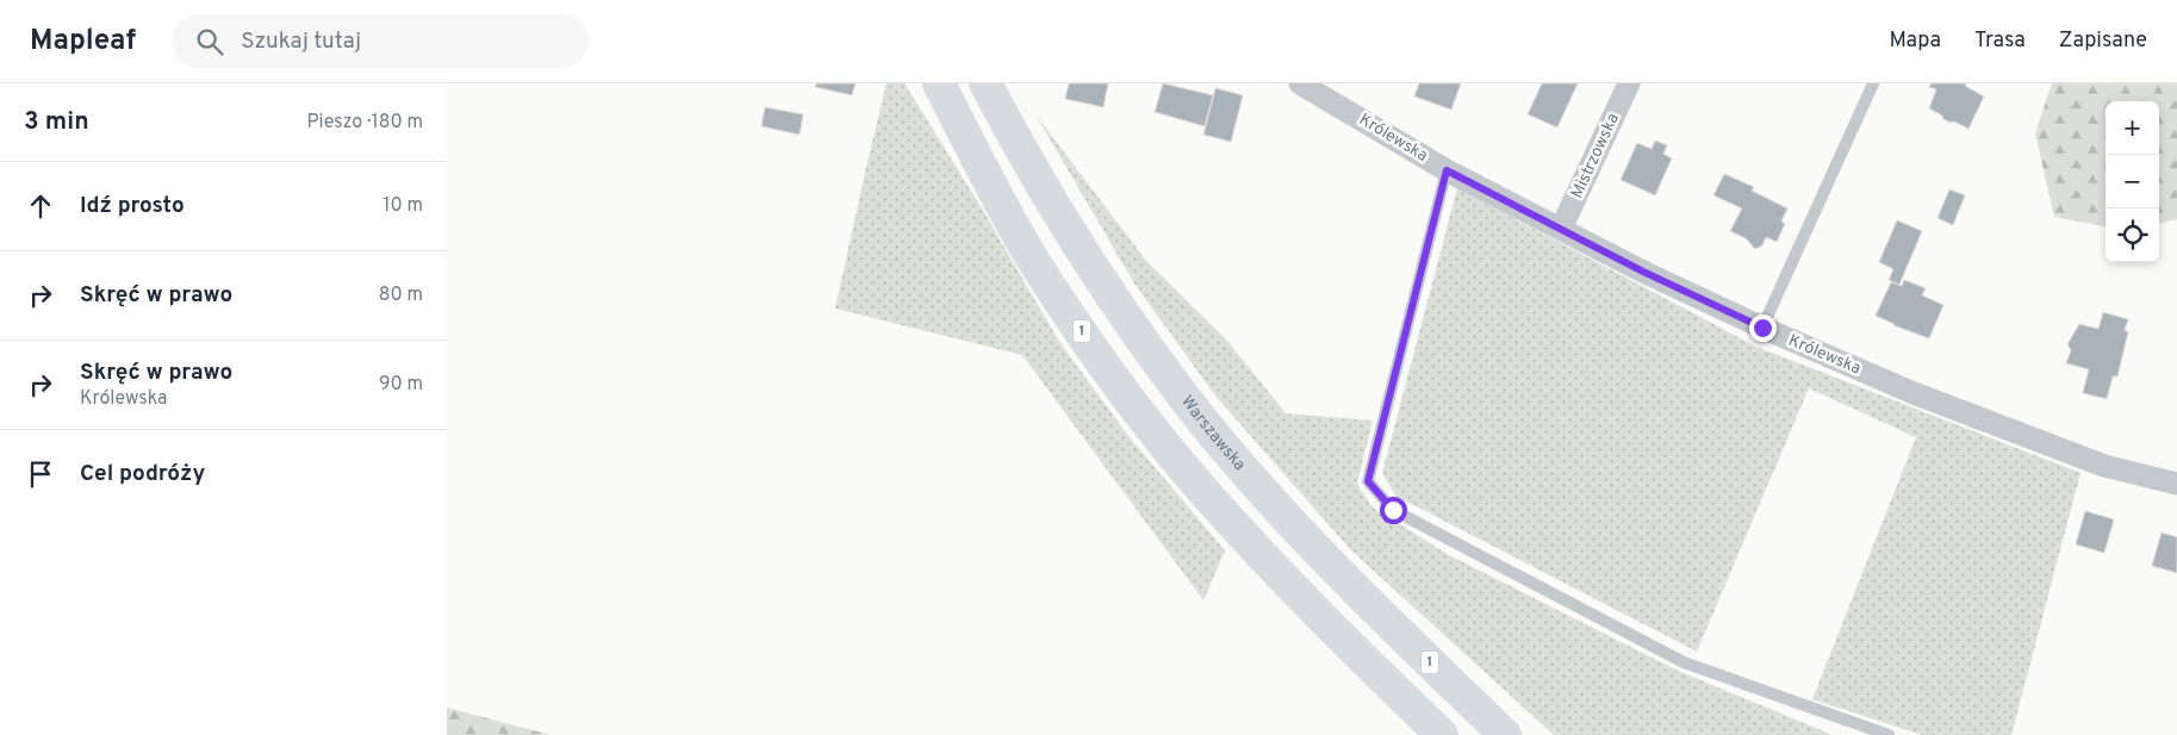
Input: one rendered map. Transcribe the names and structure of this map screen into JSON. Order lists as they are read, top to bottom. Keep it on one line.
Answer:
{"streets":{"main road":["1","Warszawska"],"street":["Królewska","Mistrzowska"]},"crossings":[["Królewska","Mistrzowska"]],"page":{"header":"Mapleaf","search":"Szukaj tutaj","nav":["Mapa","Trasa","Zapisane"],"heading":["3 min","Pieszo · 180 m"],"map_buttons":["+","−"],"list":[["Idź prosto","10 m"],["Skręć w prawo","80 m"],["Skręć w prawo","Królewska","90 m"],"Cel podróży"]}}
